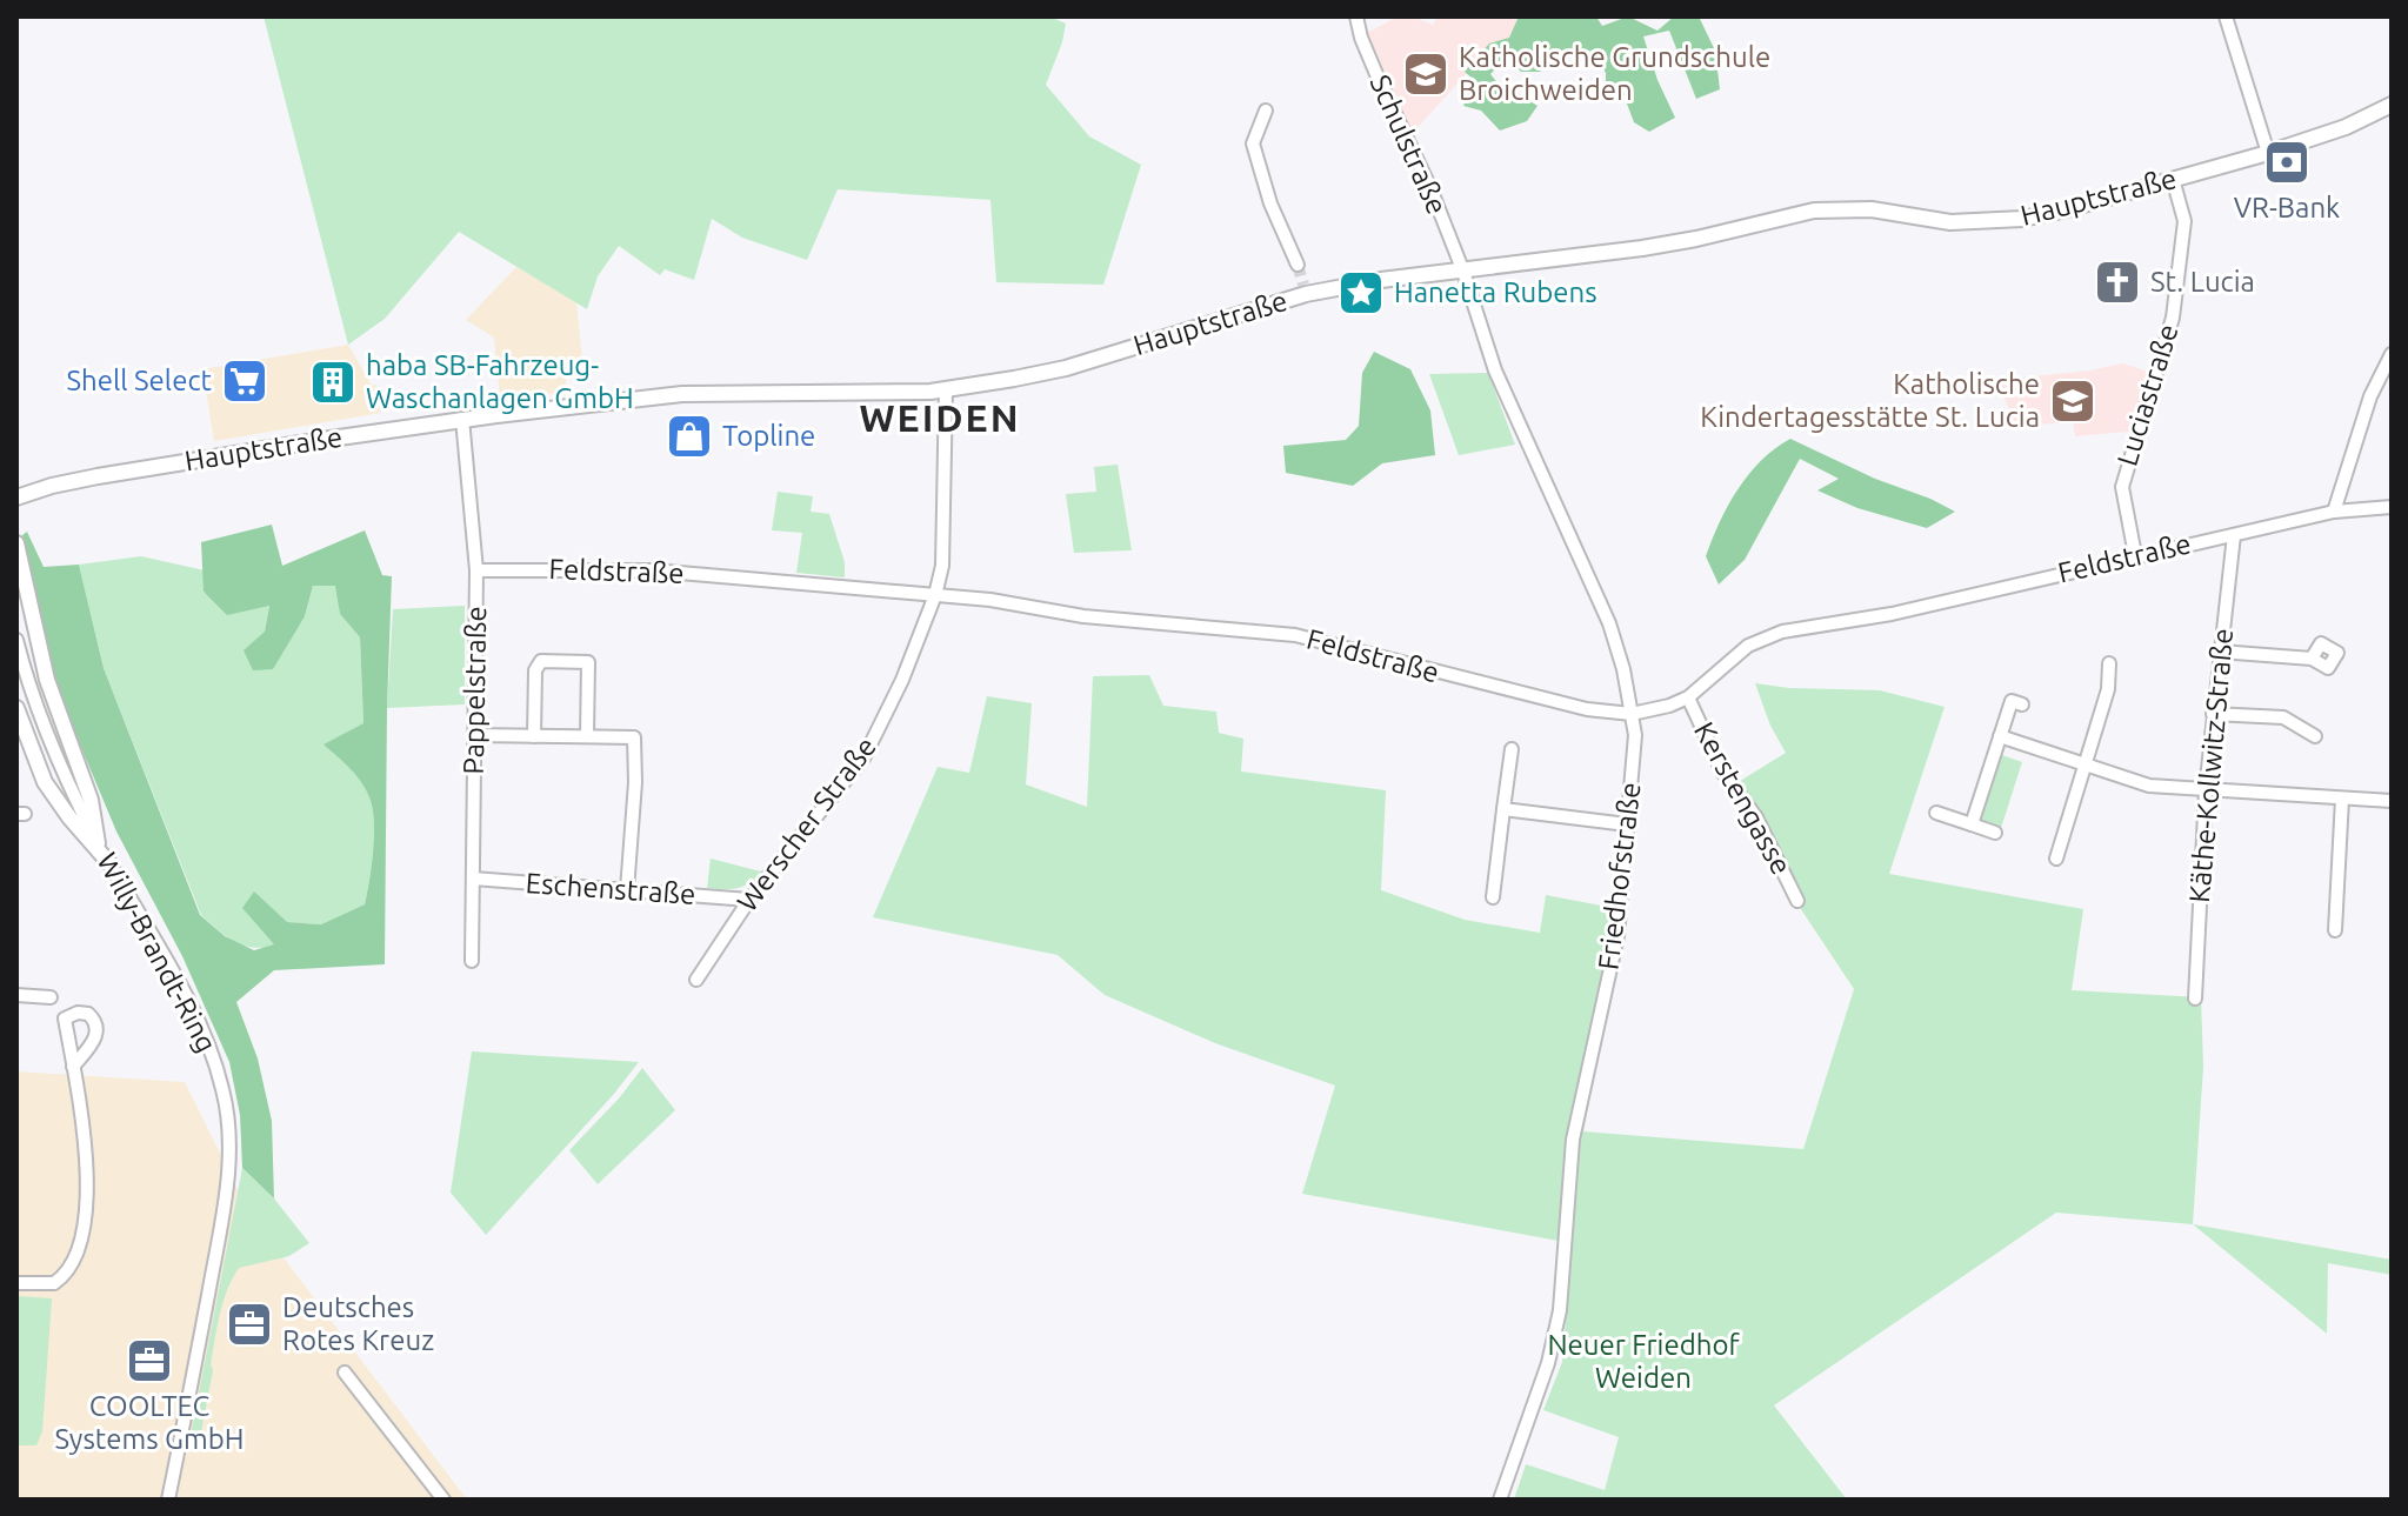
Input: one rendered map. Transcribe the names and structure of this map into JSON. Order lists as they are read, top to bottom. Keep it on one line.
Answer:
{"streets":{"main road":["Hauptstraße"],"street":["Schulstraße","Luciastraße","Feldstraße","Pappelstraße","Käthe-Kollwitz-Straße","Kerstengasse","Werscher Straße","Friedhofstraße","Eschenstraße","Willy-Brandt-Ring"]},"crossings":[["Schulstraße","Hauptstraße"],["Schulstraße","Friedhofstraße"],["Hauptstraße","Luciastraße"],["Hauptstraße","Pappelstraße"],["Hauptstraße","Werscher Straße"],["Hauptstraße","Friedhofstraße"],["Luciastraße","Feldstraße"],["Feldstraße","Pappelstraße"],["Feldstraße","Käthe-Kollwitz-Straße"],["Feldstraße","Kerstengasse"],["Feldstraße","Werscher Straße"],["Feldstraße","Friedhofstraße"],["Pappelstraße","Eschenstraße"],["Werscher Straße","Eschenstraße"]],"districts":["WEIDEN"],"parks":["Neuer Friedhof Weiden"],"places":{"school or university":["Katholische Grundschule Broichweiden","Katholische Kindertagesstätte St. Lucia"],"bank":["VR-Bank"],"church":["St. Lucia"],"place":["Hanetta Rubens"],"supermarket":["Shell Select"],"building":["haba SB-Fahrzeug- Waschanlagen GmbH"],"shop":["Topline"],"office":["Deutsches Rotes Kreuz","COOLTEC Systems GmbH"]}}
